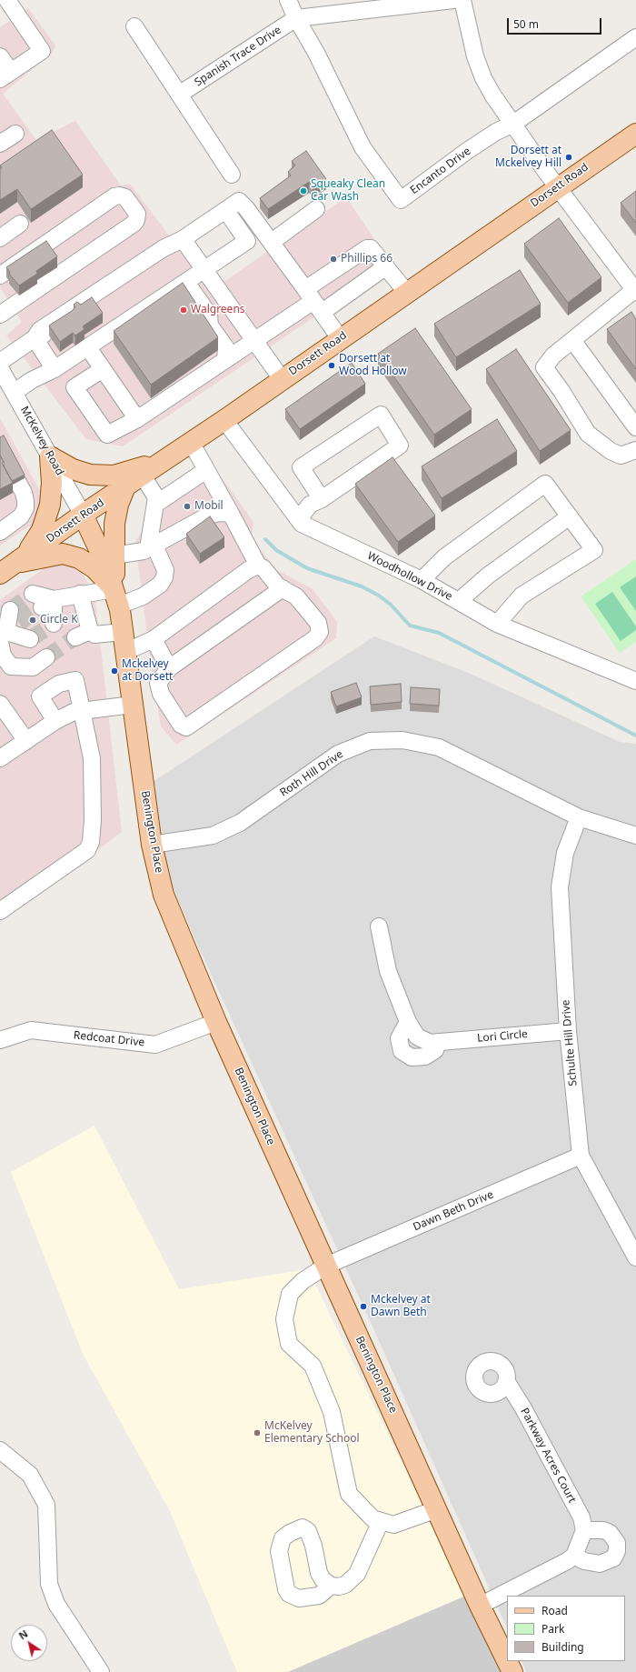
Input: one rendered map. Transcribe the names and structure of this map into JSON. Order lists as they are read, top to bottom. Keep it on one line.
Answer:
{"streets":{"main road":["Dorsett Road","Benington Place"],"street":["Spanish Trace Drive","Encanto Drive","McKelvey Road","Woodhollow Drive","Roth Hill Drive","Lori Circle","Redcoat Drive","Schulte Hill Drive","Dawn Beth Drive","Parkway Acres Court"]},"crossings":[["Spanish Trace Drive","Encanto Drive"],["Dorsett Road","McKelvey Road"],["Dorsett Road","Woodhollow Drive"],["Dorsett Road","Benington Place"],["McKelvey Road","Benington Place"],["Roth Hill Drive","Benington Place"],["Roth Hill Drive","Schulte Hill Drive"],["Benington Place","Redcoat Drive"],["Benington Place","Dawn Beth Drive"],["Lori Circle","Schulte Hill Drive"],["Schulte Hill Drive","Dawn Beth Drive"]],"places":["Dorsett at Mckelvey Hill","Squeaky Clean Car Wash","Phillips 66","Walgreens","Dorsett at Wood Hollow","Mobil","Circle K","Mckelvey at Dorsett","Mckelvey at Dawn Beth","McKelvey Elementary School"],"legend":["Road","Park","Building"],"scale_bar":"50 m","north":"top left"}
